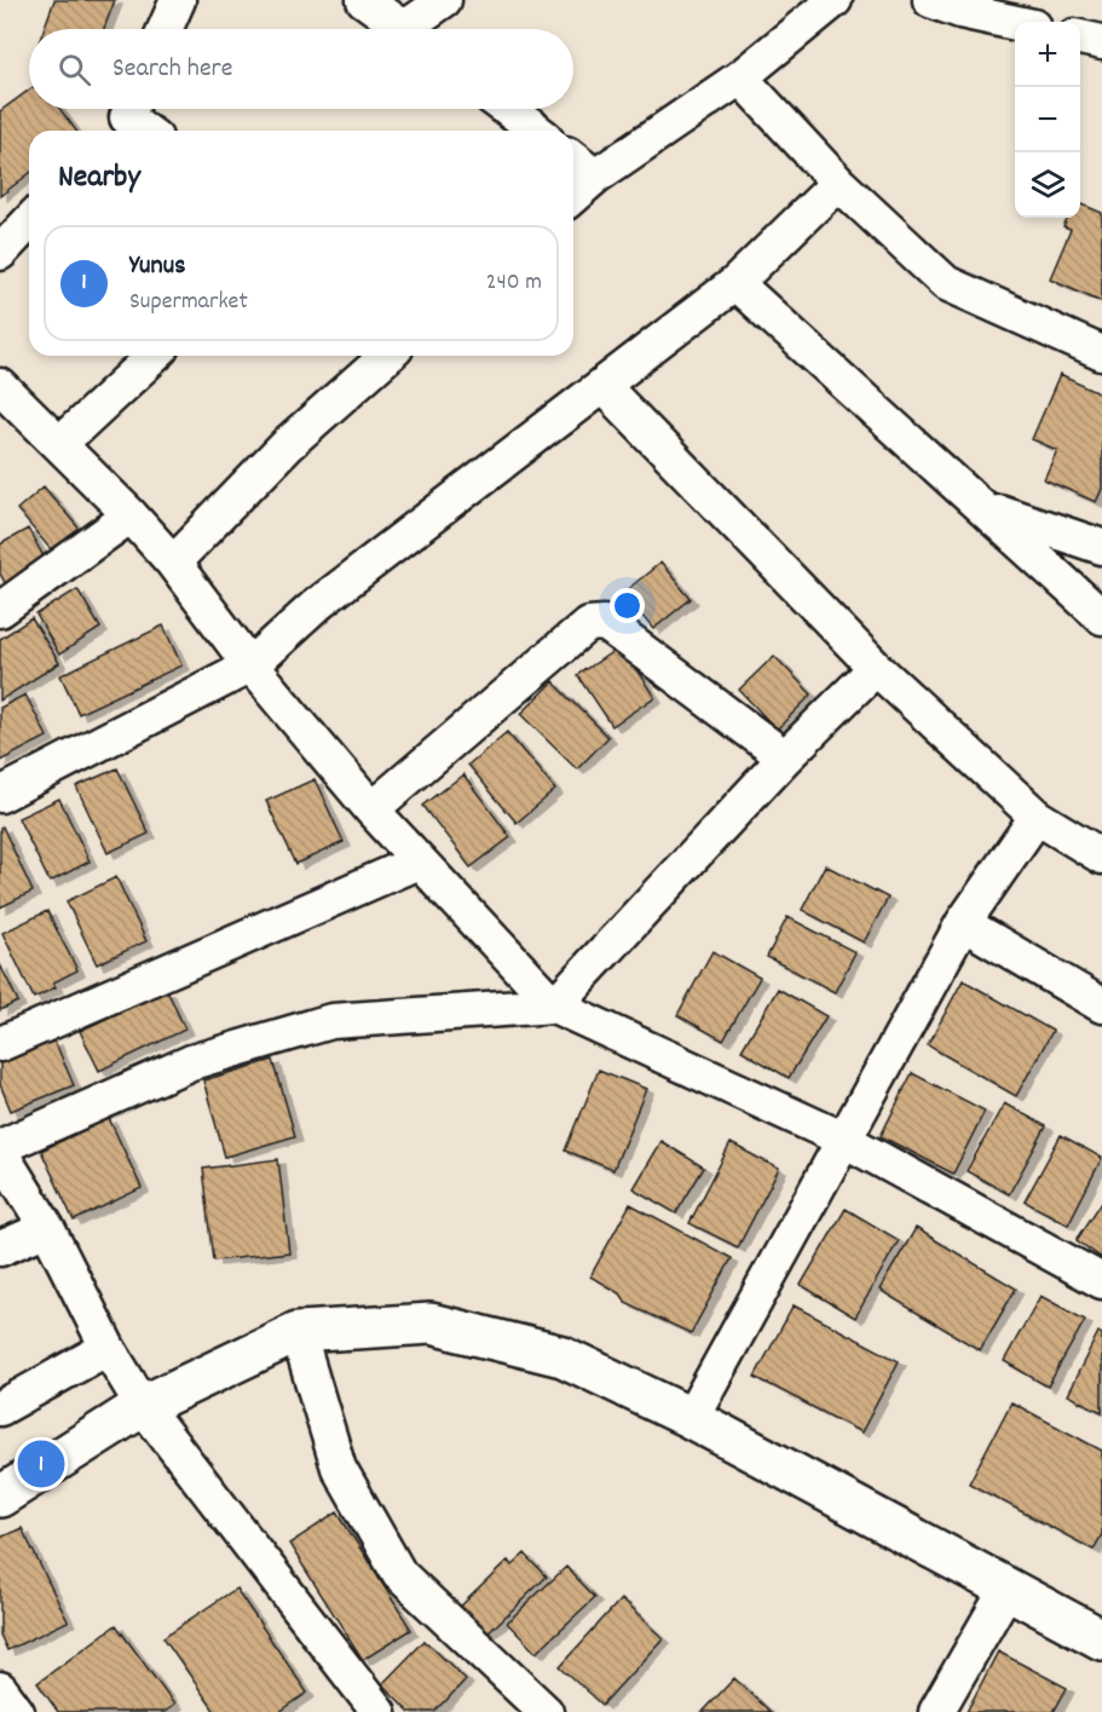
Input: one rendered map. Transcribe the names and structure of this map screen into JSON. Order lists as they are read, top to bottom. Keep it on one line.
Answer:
{"page":{"map_buttons":["+","−"],"search":"Search here","heading":"Nearby","list":[{"mark":"1","name":"Yunus","note":"Supermarket","value":"240 m"}],"pins":"1"}}
